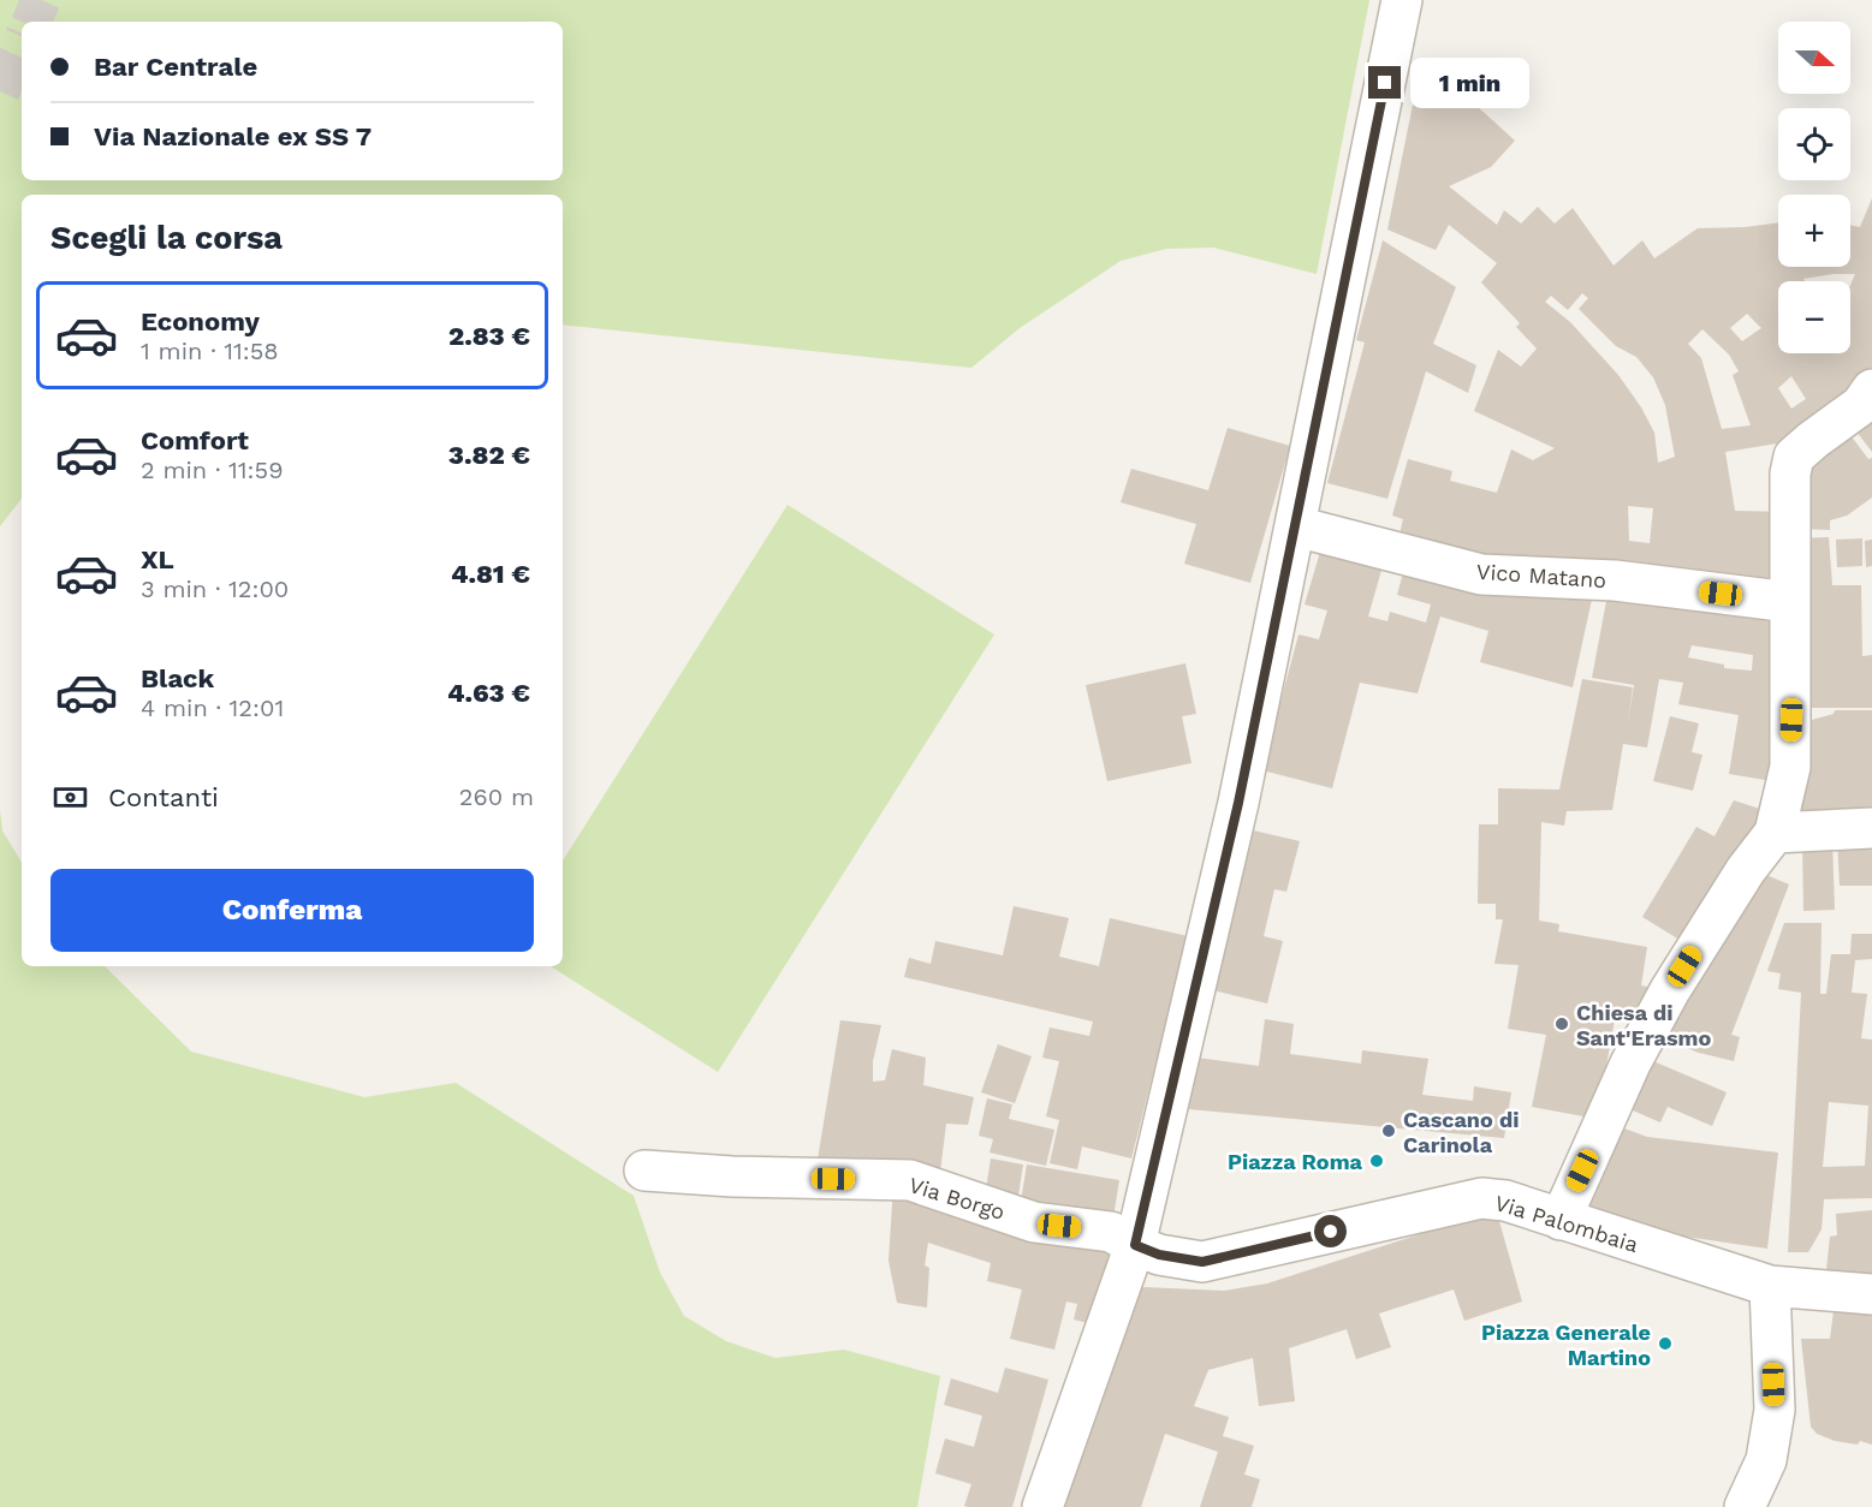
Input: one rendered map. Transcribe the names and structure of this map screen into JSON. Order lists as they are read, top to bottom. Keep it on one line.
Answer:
{"streets":{"street":["Vico Matano","Via Borgo","Via Palombaia"]},"crossings":[["Via Borgo","Via Palombaia"]],"places":["Chiesa di Sant'Erasmo","Cascano di Carinola","Piazza Roma","Piazza Generale Martino"],"north":"right","page":{"map_buttons":["+","−"],"banner":["Bar Centrale","Via Nazionale ex SS 7"],"bubble":"1 min","heading":"Scegli la corsa","list":[{"name":"Economy","note":"1 min · 11:58","value":"2.83 €"},{"name":"Comfort","note":"2 min · 11:59","value":"3.82 €"},{"name":"XL","note":"3 min · 12:00","value":"4.81 €"},{"name":"Black","note":"4 min · 12:01","value":"4.63 €"}],"pay":["Contanti","260 m"],"buttons":"Conferma"}}
